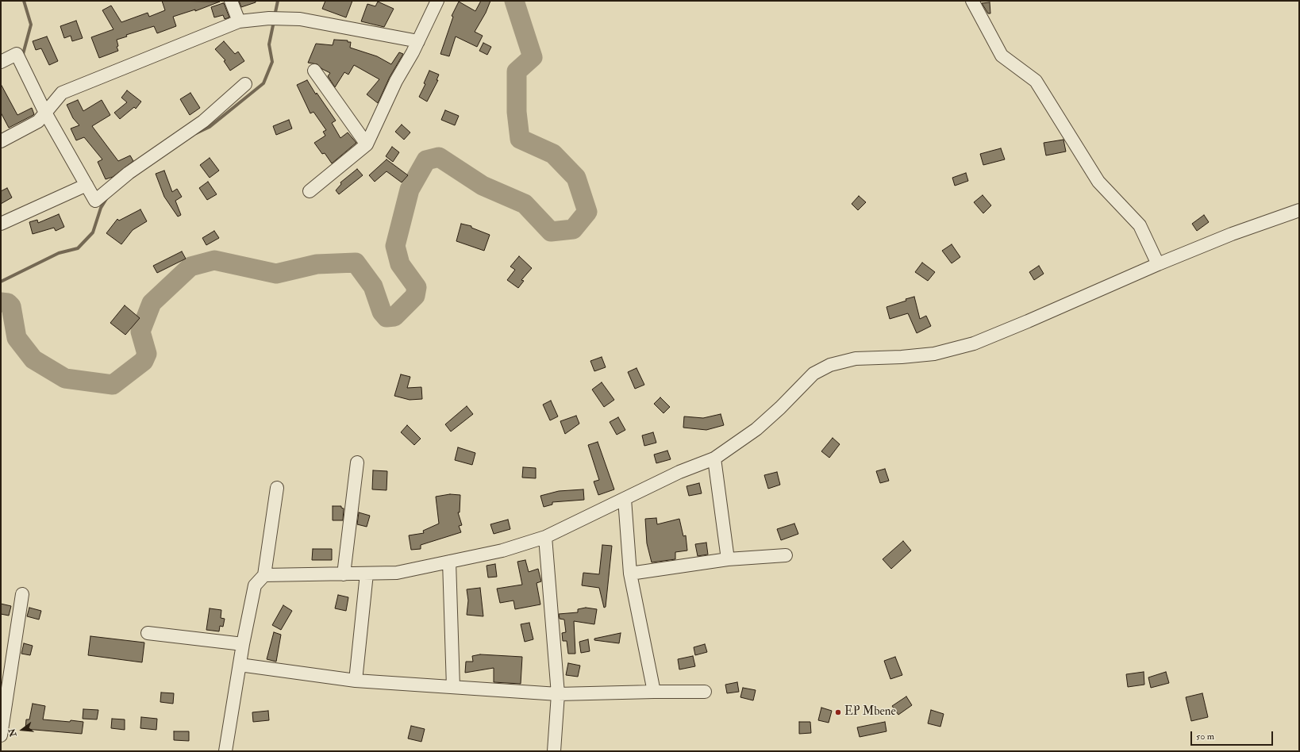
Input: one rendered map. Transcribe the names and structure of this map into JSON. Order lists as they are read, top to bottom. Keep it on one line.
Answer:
{"places":["EP Mbene"],"scale_bar":"50 m","north":"left"}
